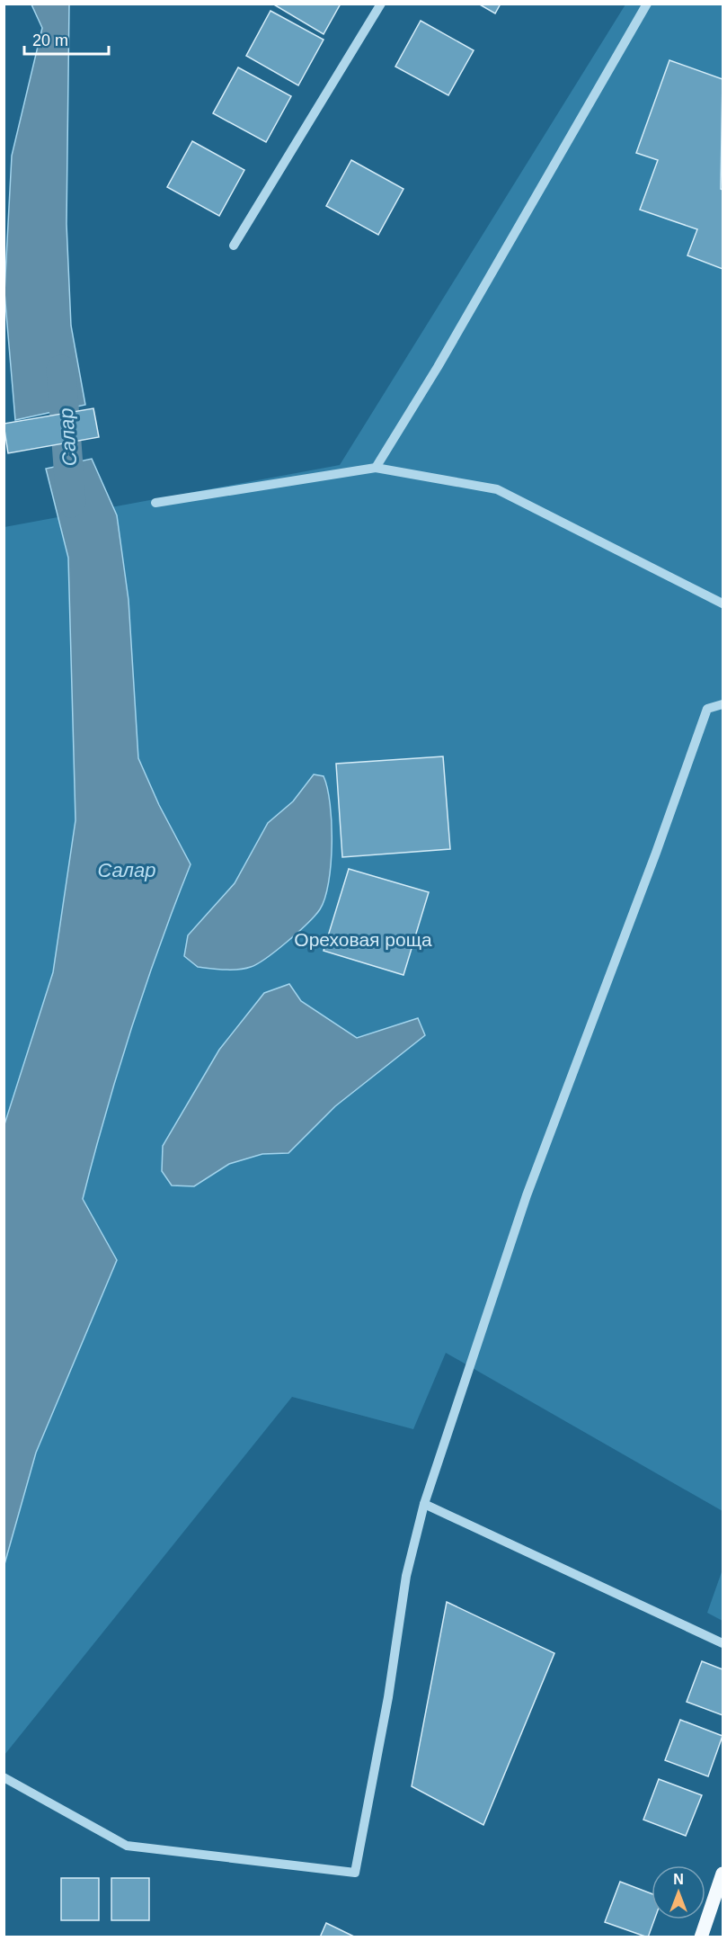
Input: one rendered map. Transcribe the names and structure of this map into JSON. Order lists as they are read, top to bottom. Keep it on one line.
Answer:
{"water":["Салар"],"parks":["Ореховая роща"],"scale_bar":"20 m","north":"top"}
